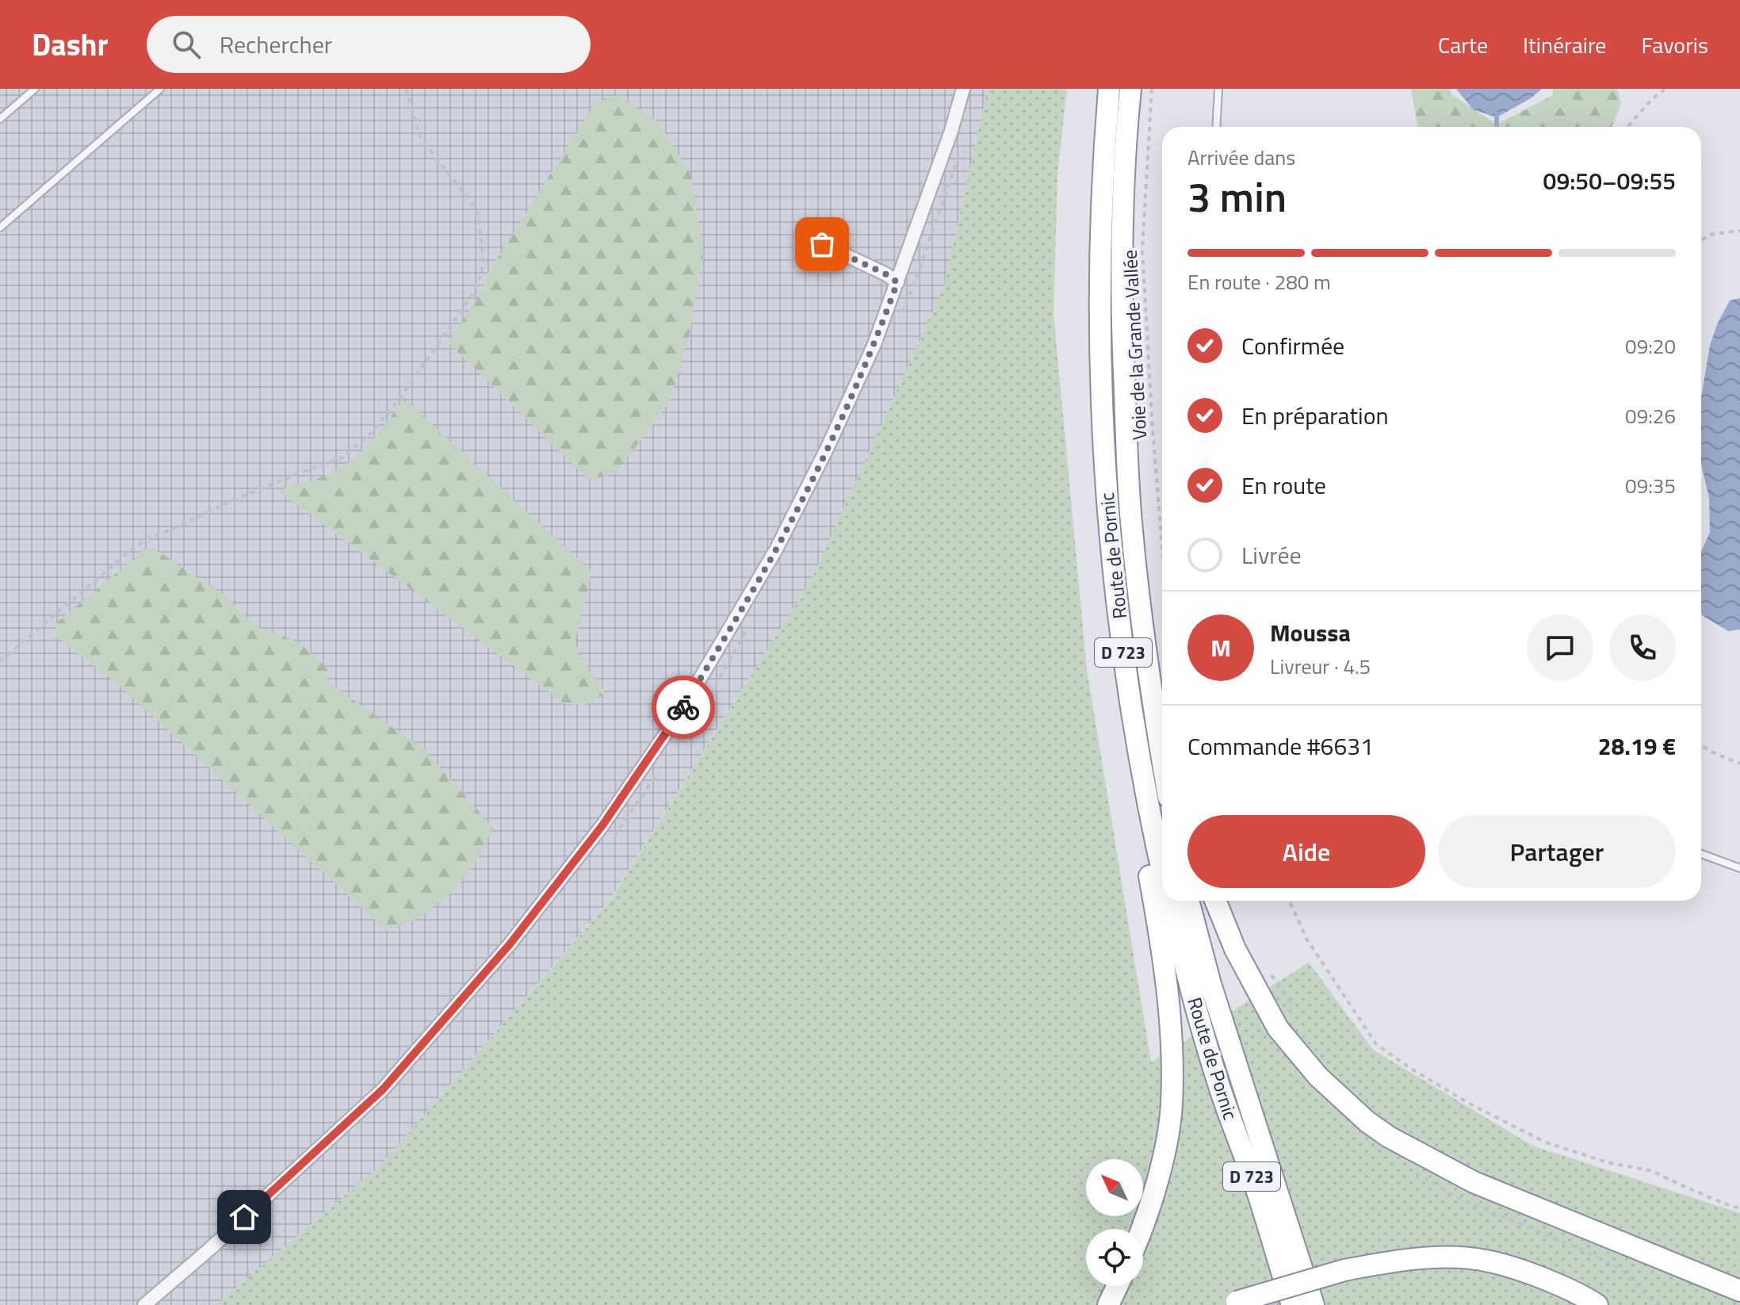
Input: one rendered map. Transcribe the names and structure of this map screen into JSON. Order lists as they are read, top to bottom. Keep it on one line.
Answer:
{"streets":{"highway":["Route de Pornic","D 723"],"path":["Voie de la Grande Vallée"]},"crossings":[["Route de Pornic","D 723"]],"north":"top left","page":{"header":"Dashr","search":"Rechercher","nav":["Carte","Itinéraire","Favoris"],"heading":["3 min","Arrivée dans","09:50–09:55"],"panel":["Moussa","Livreur · 4.5","Commande #6631","28.19 €"],"bar":"En route · 280 m","list":[["Confirmée","09:20"],["En préparation","09:26"],["En route","09:35"],"Livrée"],"round":"M","buttons":["Aide","Partager"]}}
